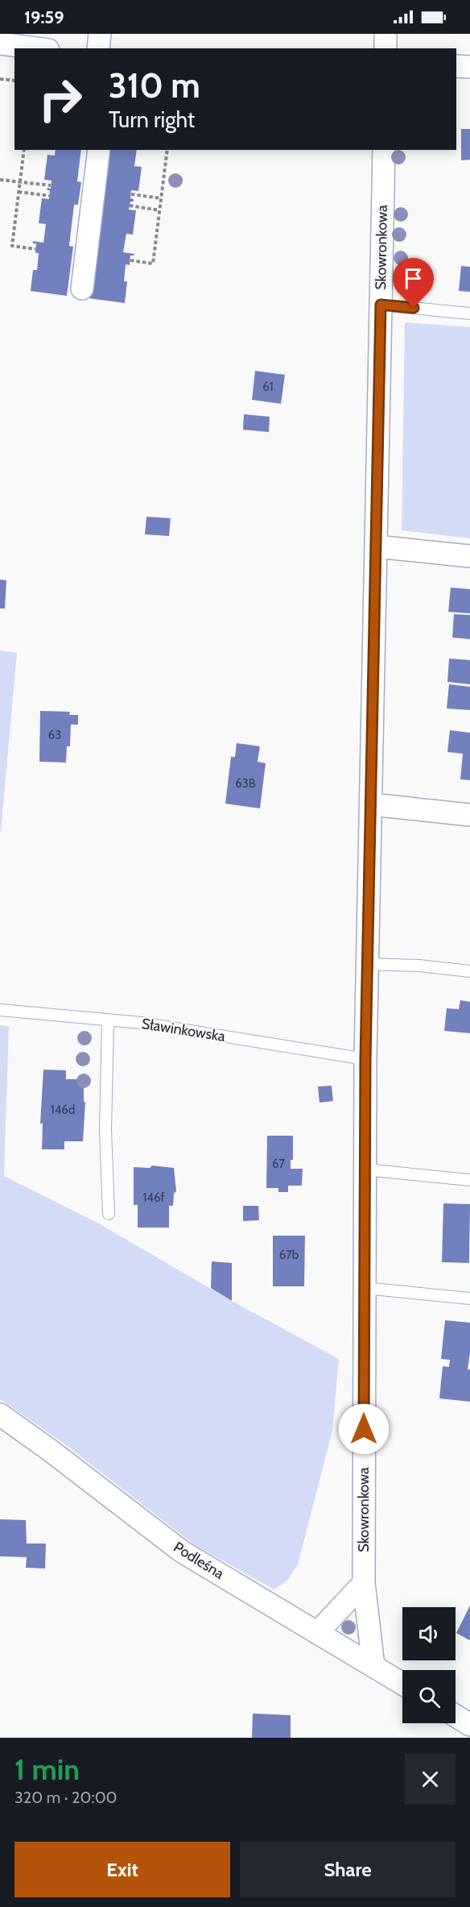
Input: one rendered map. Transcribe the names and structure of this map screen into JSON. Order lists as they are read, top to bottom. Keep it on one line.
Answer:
{"streets":{"street":["Skowronkowa","Podleśna"],"lane":["Sławinkowska"]},"crossings":[["Skowronkowa","Sławinkowska"],["Skowronkowa","Podleśna"]],"house_numbers":["61","63","63B","146d","67","146f","67b"],"page":{"status":"19:59","turn":["310 m","Turn right"],"heading":["1 min","320 m · 20:00"],"buttons":["Exit","Share"]}}
